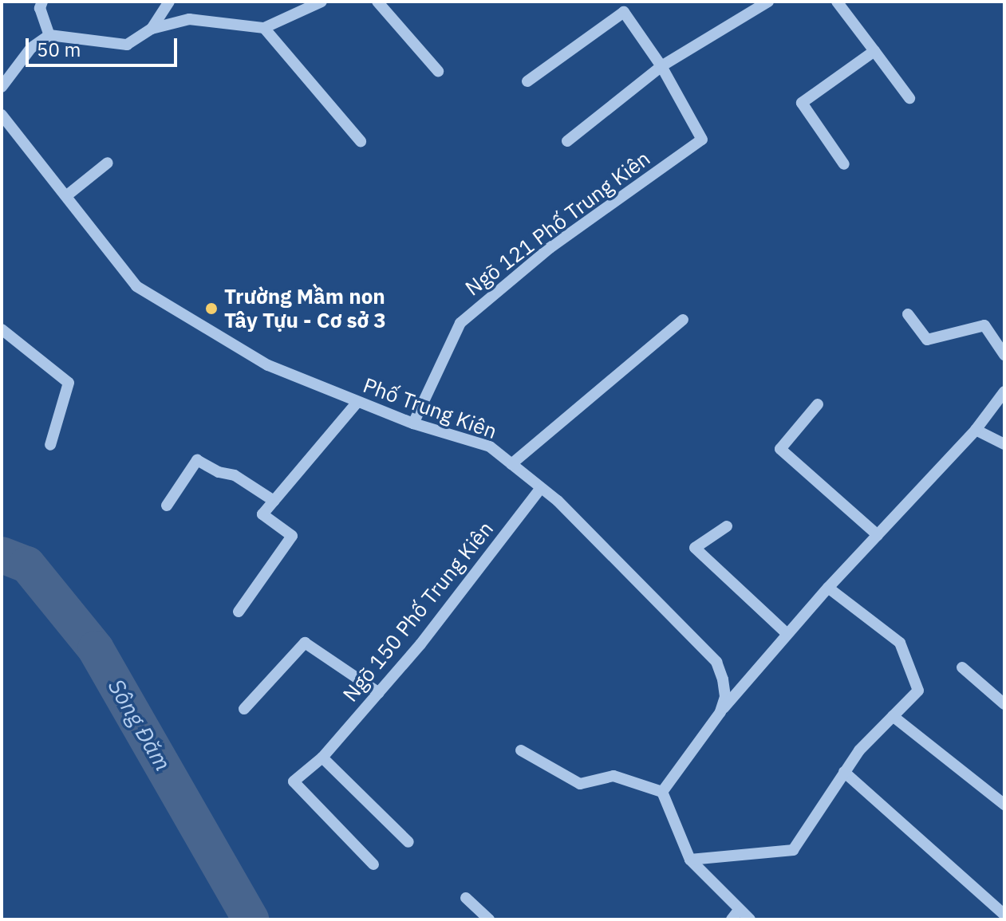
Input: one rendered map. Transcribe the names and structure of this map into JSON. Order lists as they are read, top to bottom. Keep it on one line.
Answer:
{"streets":{"street":["Ngõ 121 Phố Trung Kiên","Phố Trung Kiên","Ngõ 150 Phố Trung Kiên"]},"crossings":[["Ngõ 121 Phố Trung Kiên","Phố Trung Kiên"],["Phố Trung Kiên","Ngõ 150 Phố Trung Kiên"]],"water":["Sông Đăm"],"places":["Trường Mầm non Tây Tựu - Cơ sở 3"],"scale_bar":"50 m"}
